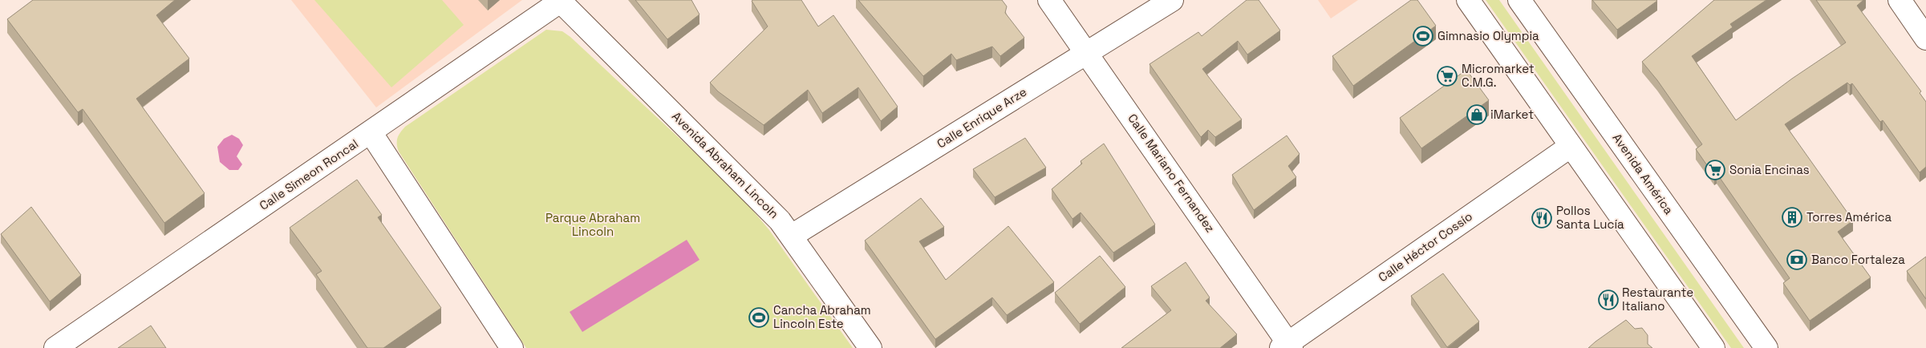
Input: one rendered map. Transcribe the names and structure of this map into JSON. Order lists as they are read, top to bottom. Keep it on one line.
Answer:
{"streets":{"street":["Calle Enrique Arze","Avenida Abraham Lincoln","Calle Mariano Fernandez","Avenida América","Calle Simeon Roncal","Calle Héctor Cossío"]},"crossings":[["Calle Enrique Arze","Avenida Abraham Lincoln"],["Calle Enrique Arze","Calle Mariano Fernandez"],["Avenida Abraham Lincoln","Calle Simeon Roncal"],["Calle Mariano Fernandez","Calle Héctor Cossío"]],"parks":["Parque Abraham Lincoln"],"places":{"sports":["Gimnasio Olympia","Cancha Abraham Lincoln Este"],"supermarket":["Micromarket C.M.G.","Sonia Encinas"],"shop":["iMarket"],"building":["Torres América"],"restaurant":["Pollos Santa Lucía","Restaurante Italiano"],"bank":["Banco Fortaleza"]}}
